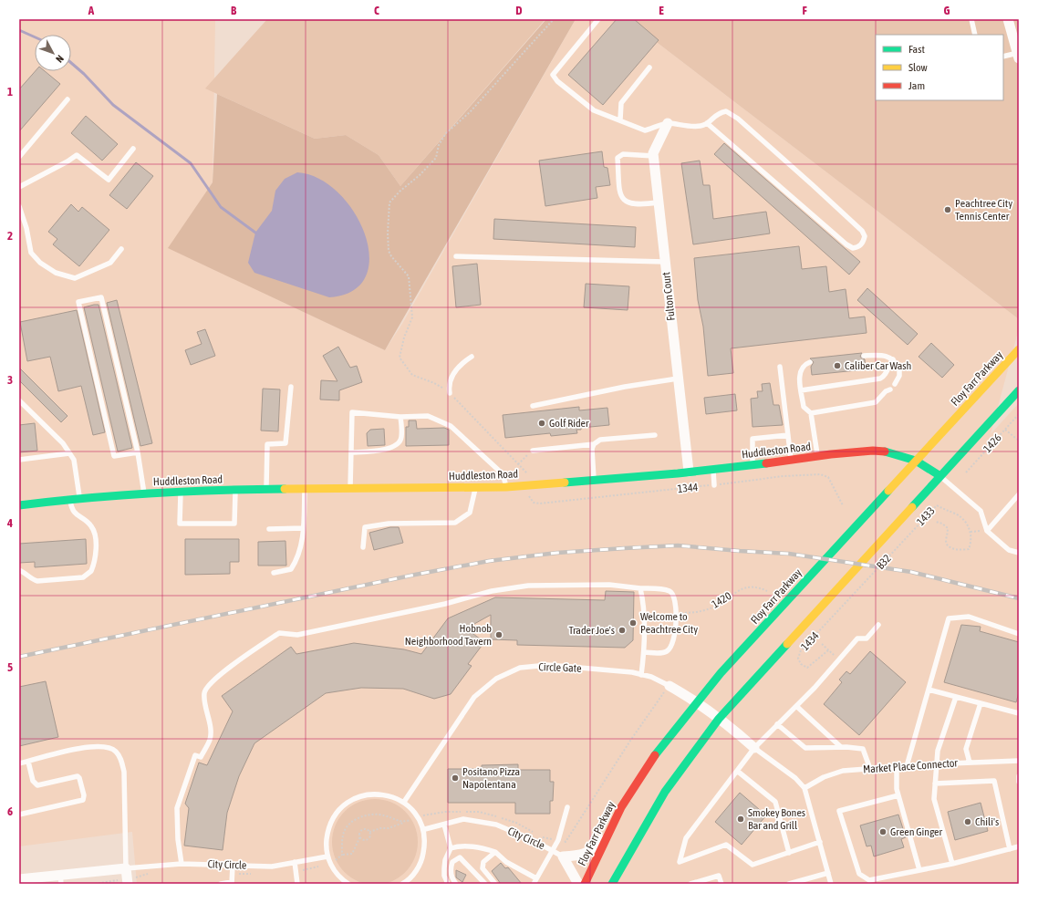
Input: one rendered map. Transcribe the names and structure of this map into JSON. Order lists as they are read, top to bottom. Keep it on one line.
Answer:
{"streets":{"main road":["Floy Farr Parkway","Huddleston Road"],"street":["Fulton Court","City Circle"],"lane":["Circle Gate","Market Place Connector"],"path":["1426","1344","1433","B32","1420","1434"]},"crossings":[["Fulton Court","Huddleston Road"],["Floy Farr Parkway","Huddleston Road"],["Huddleston Road","1344"],["1433","B32"],["B32","1434"]],"places":["Peachtree City Tennis Center","Caliber Car Wash","Golf Rider","Welcome to Peachtree City","Trader Joe's","Hobnob Neighborhood Tavern","Positano Pizza Napolentana","Smokey Bones Bar and Grill","Chili's","Green Ginger"],"legend":["Fast","Slow","Jam"],"north":"bottom right","grid":{"columns":["A","B","C","D","E","F","G"],"rows":["1","2","3","4","5","6"]}}
